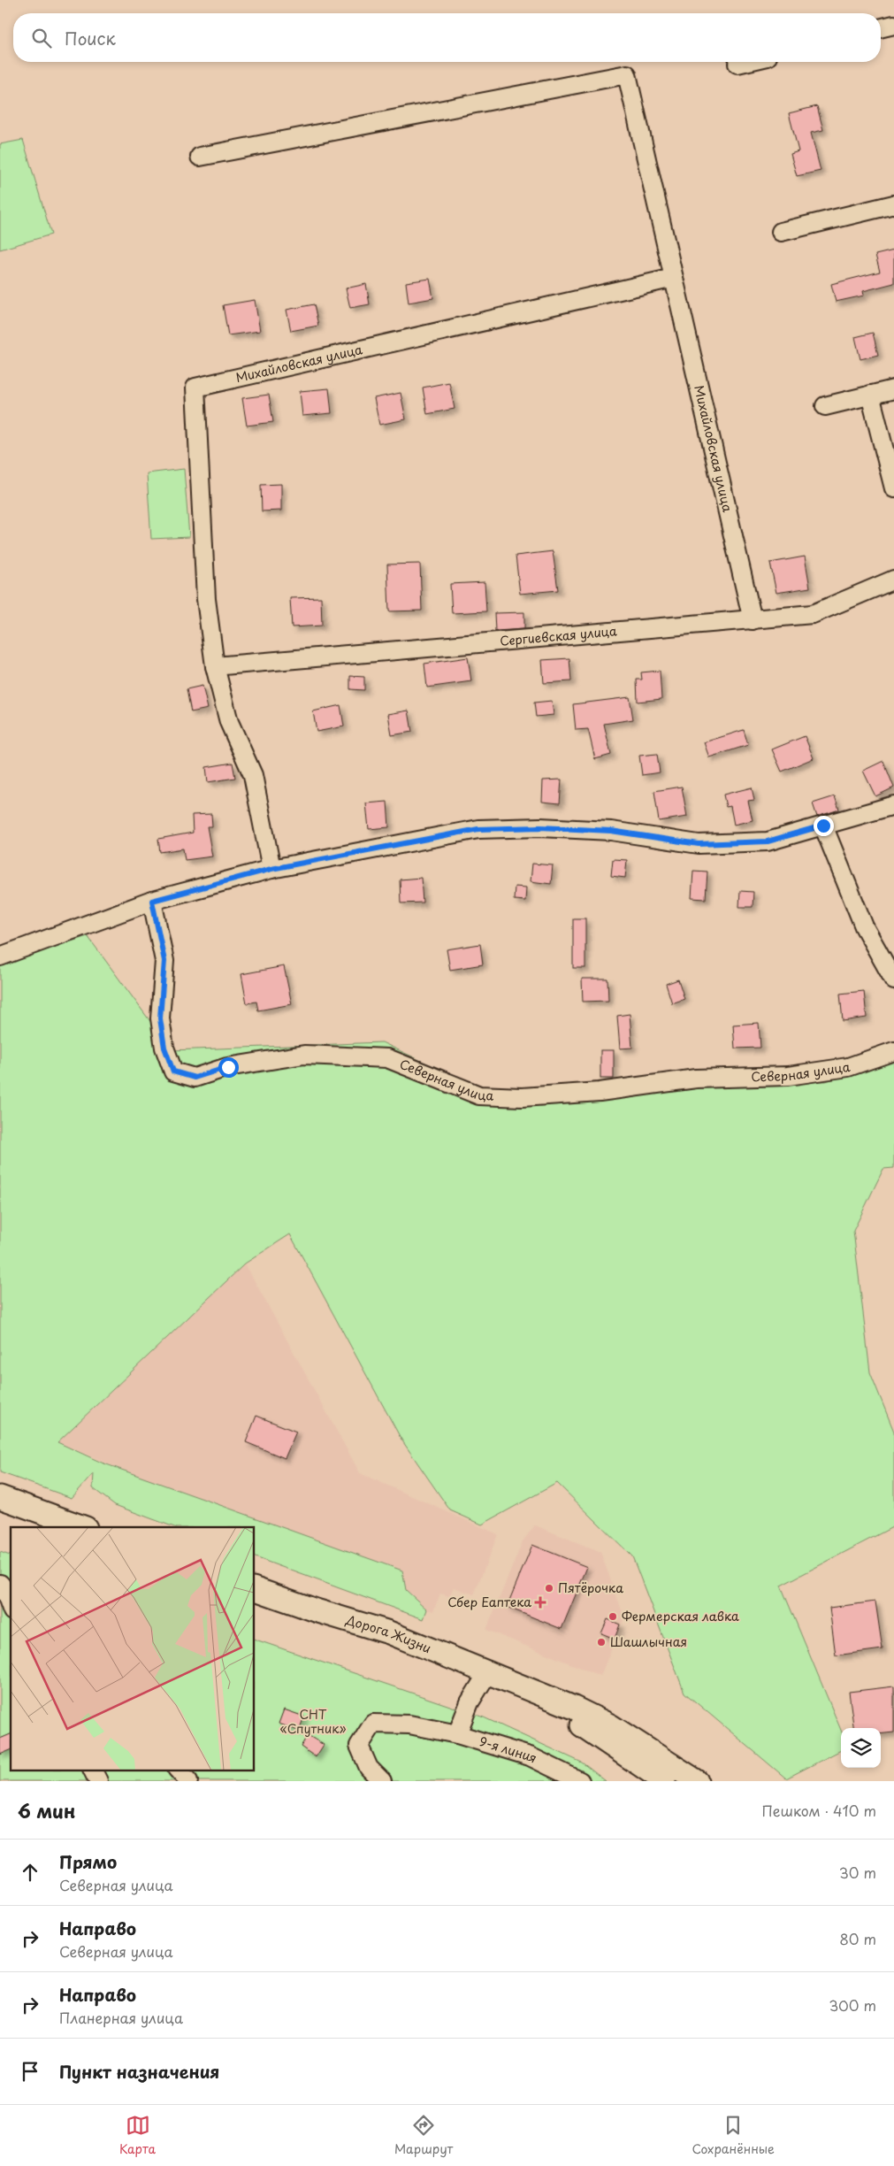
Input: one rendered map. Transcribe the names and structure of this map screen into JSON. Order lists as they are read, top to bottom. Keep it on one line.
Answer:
{"streets":{"main road":["Дорога Жизни"],"street":["Михайловская улица","Сергиевская улица","Северная улица","9-я линия"]},"crossings":[["Михайловская улица","Сергиевская улица"]],"parks":["СНТ «Спутник»"],"places":{"other":["Пятёрочка","Фермерская лавка","Шашлычная"],"health":["Сбер Еаптека"]},"page":{"search":"Поиск","heading":["6 мин","Пешком · 410 m"],"list":[["Прямо","Северная улица","30 m"],["Направо","Северная улица","80 m"],["Направо","Планерная улица","300 m"],"Пункт назначения"],"nav":["Карта","Маршрут","Сохранённые"]}}
